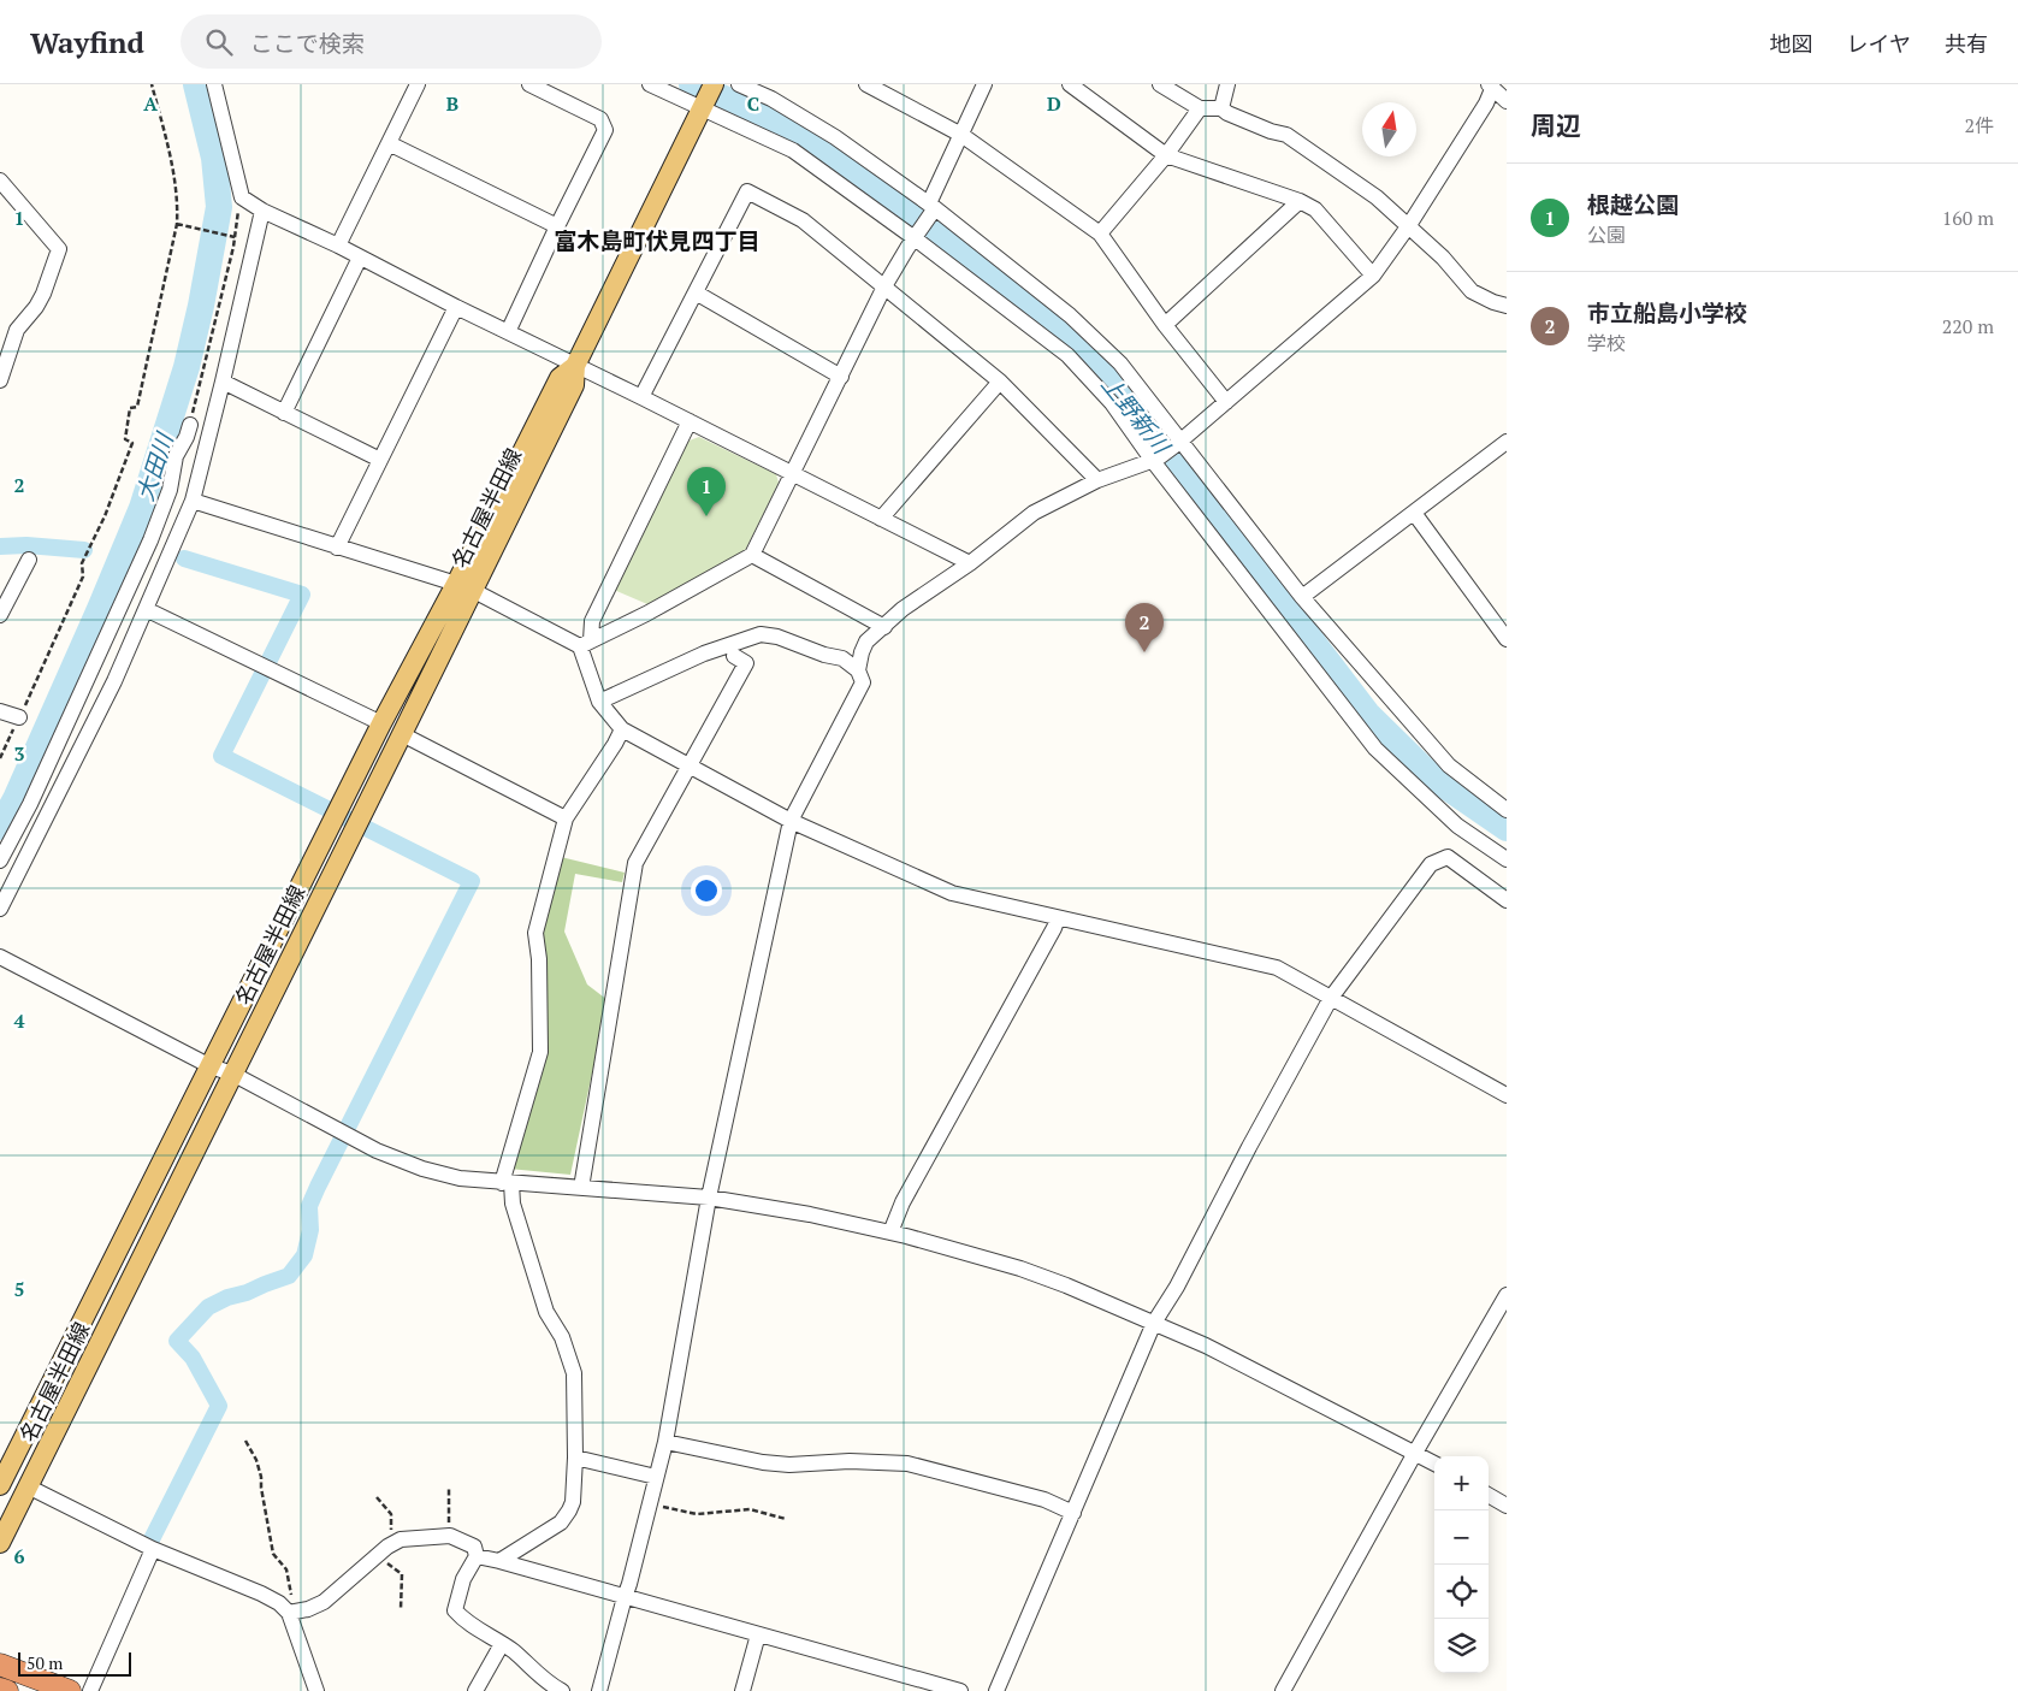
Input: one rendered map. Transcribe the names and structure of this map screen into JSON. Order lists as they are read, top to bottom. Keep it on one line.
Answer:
{"streets":{"main road":["名古屋半田線"]},"districts":["富木島町伏見四丁目"],"water":["上野新川","大田川"],"scale_bar":"50 m","north":"top","page":{"header":"Wayfind","search":"ここで検索","nav":["地図","レイヤ","共有"],"heading":["周辺","2件"],"list":[{"mark":"1","name":"根越公園","note":"公園","value":"160 m"},{"mark":"2","name":"市立船島小学校","note":"学校","value":"220 m"}],"pins":["1","2"],"map_buttons":["+","−"],"scale":"50 m"},"grid":{"columns":["A","B","C","D"],"rows":["1","2","3","4","5","6"]}}
